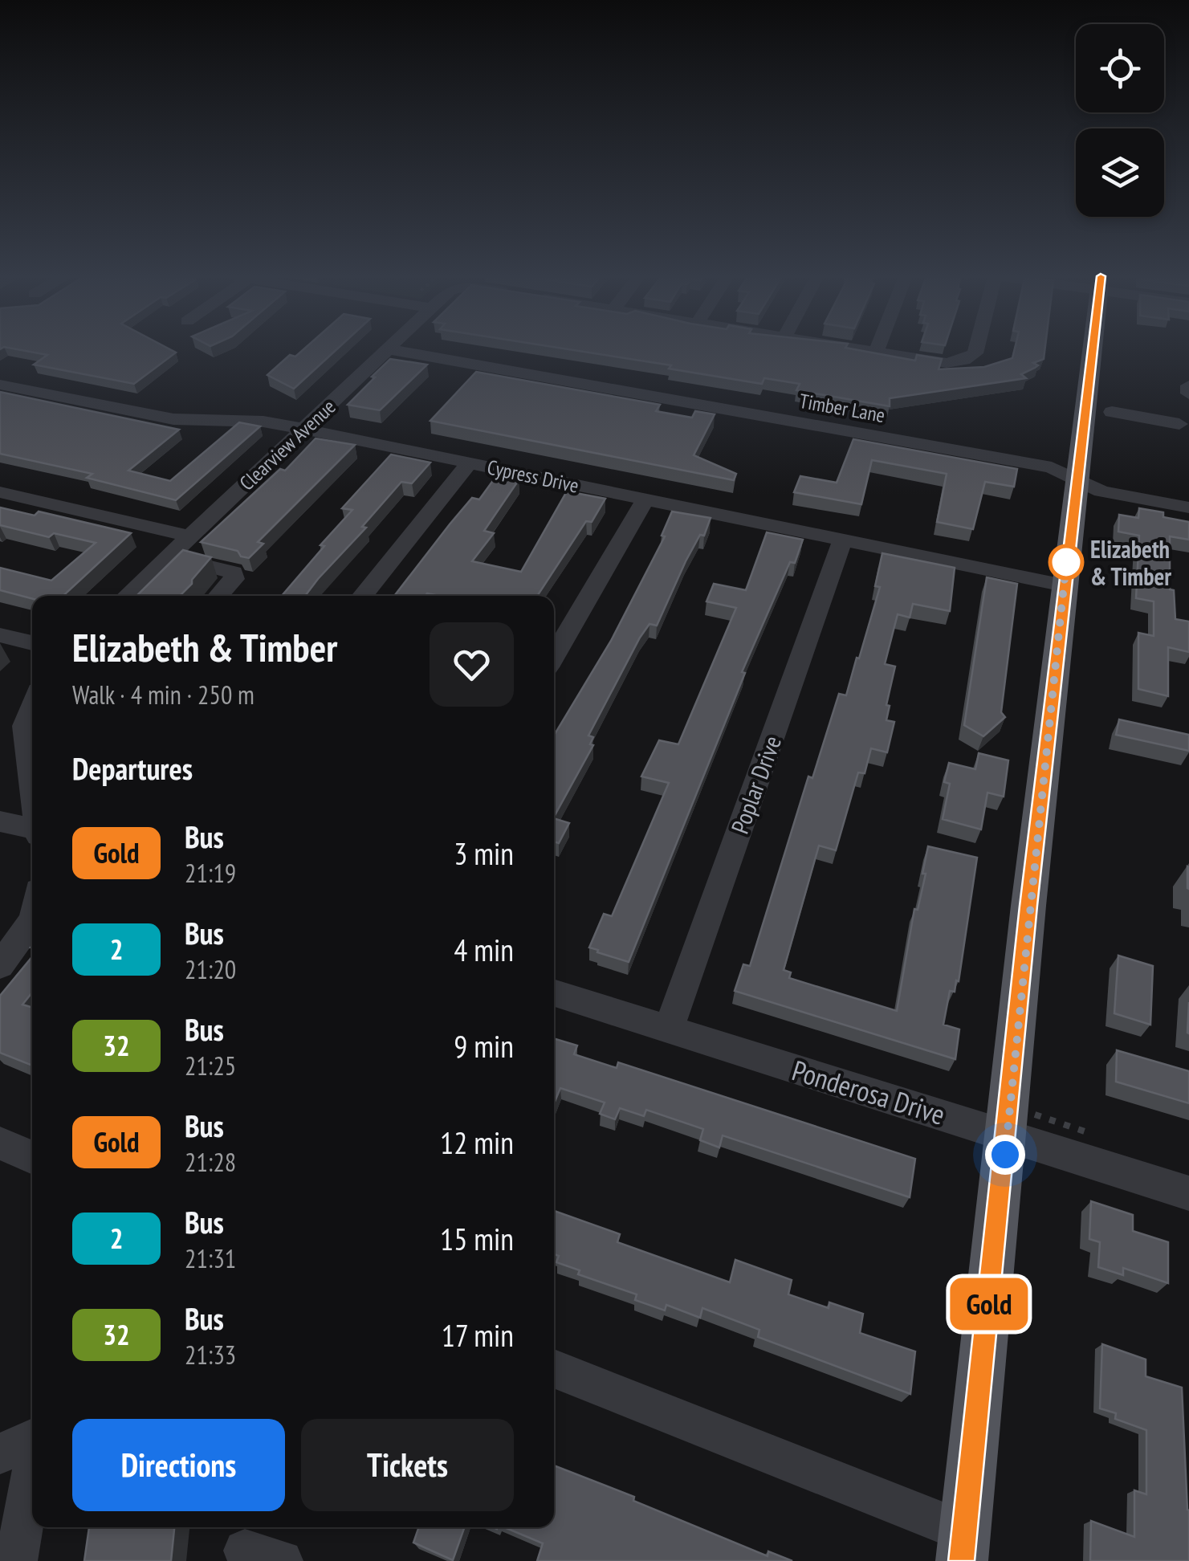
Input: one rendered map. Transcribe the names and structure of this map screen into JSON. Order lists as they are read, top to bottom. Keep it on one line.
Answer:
{"streets":{"street":["Timber Lane","Clearview Avenue","Cypress Drive","Poplar Drive","Ponderosa Drive"]},"crossings":[["Timber Lane","Clearview Avenue"],["Clearview Avenue","Cypress Drive"],["Cypress Drive","Poplar Drive"],["Poplar Drive","Ponderosa Drive"]],"places":["Elizabeth & Timber"],"lines":["bus line Gold"],"page":{"on_map":"Gold","heading":[["Elizabeth & Timber","Walk · 4 min · 250 m"],"Departures"],"list":[{"mark":"Gold","name":"Bus","note":"21:19","value":"3 min"},{"mark":"2","name":"Bus","note":"21:20","value":"4 min"},{"mark":"32","name":"Bus","note":"21:25","value":"9 min"},{"mark":"Gold","name":"Bus","note":"21:28","value":"12 min"},{"mark":"2","name":"Bus","note":"21:31","value":"15 min"},{"mark":"32","name":"Bus","note":"21:33","value":"17 min"}],"buttons":["Directions","Tickets"]}}
